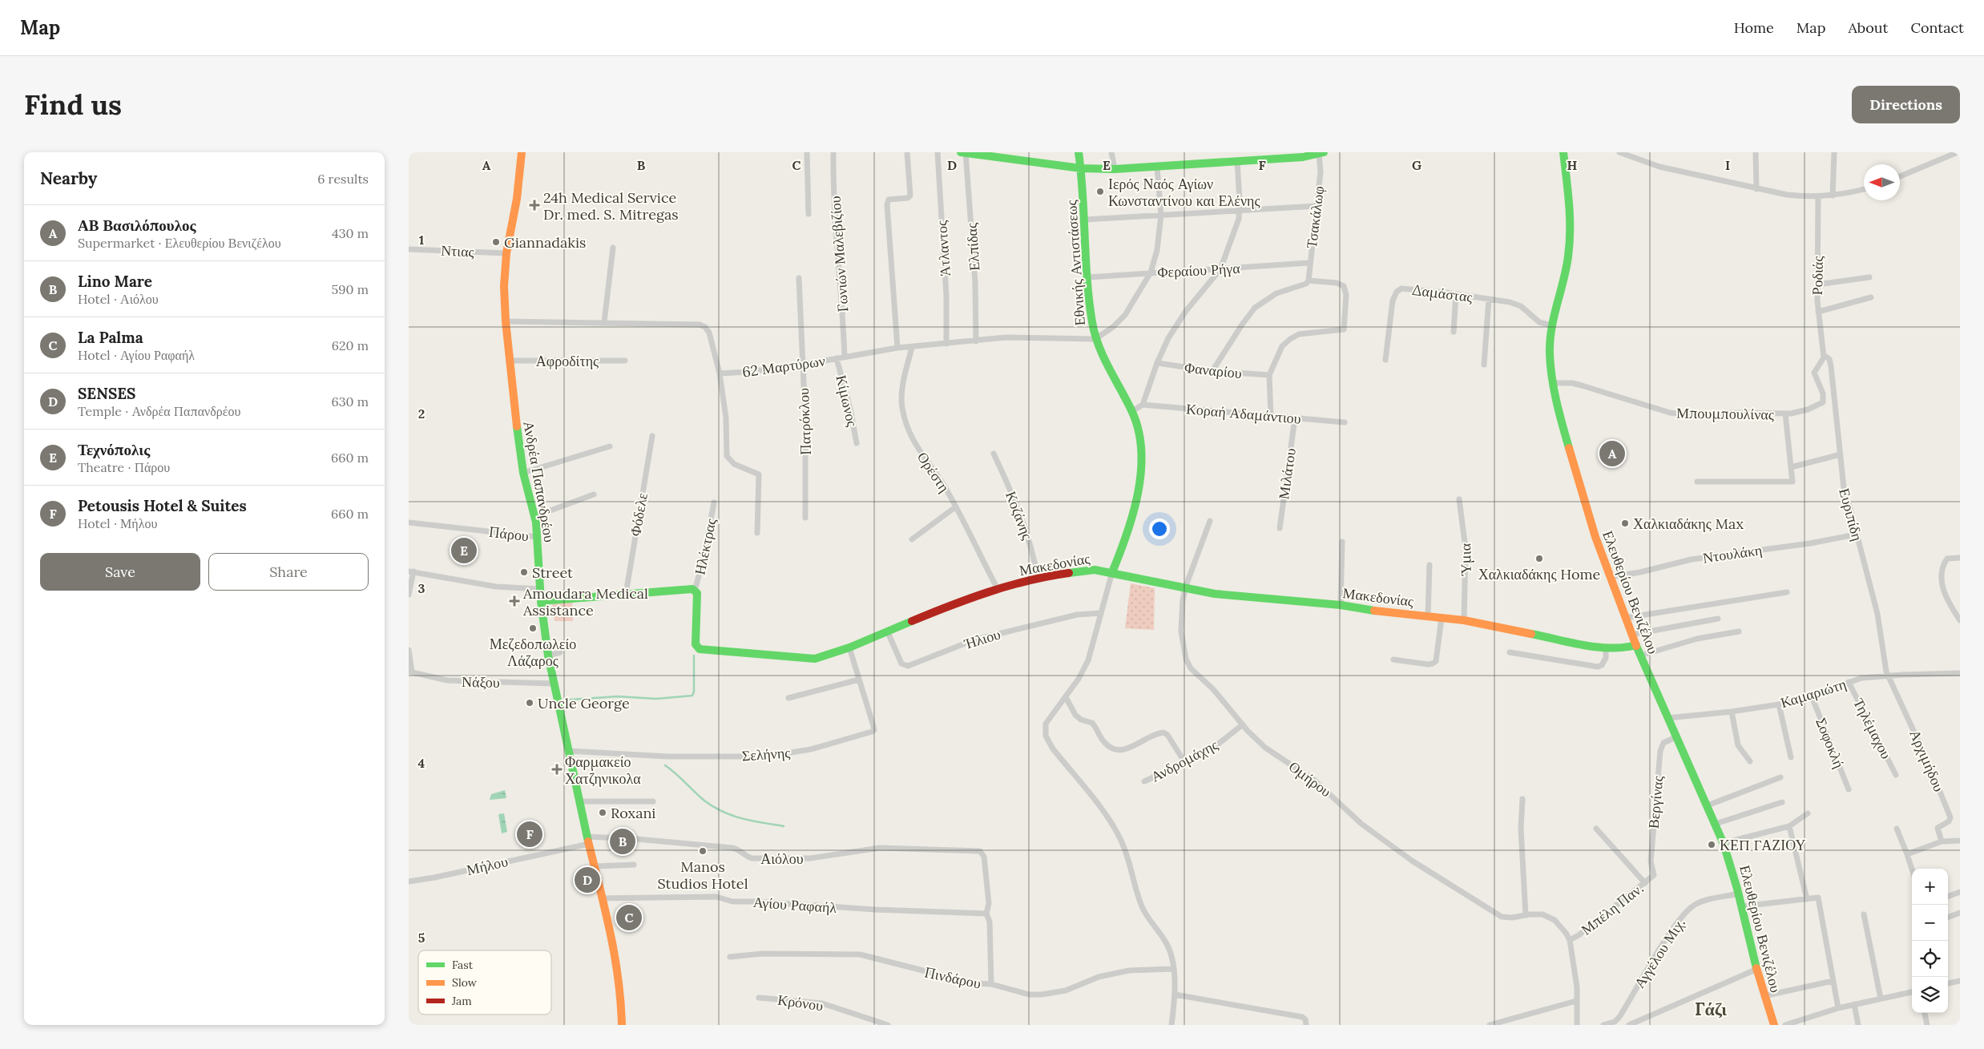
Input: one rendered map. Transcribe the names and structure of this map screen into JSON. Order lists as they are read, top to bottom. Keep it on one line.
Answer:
{"streets":{"street":["Τσακάλωφ","Ελπίδας","Άτλαντος","Ντιας","Γωνιών Μαλεβιζίου","Εθνικής Αντιστάσεως","Φεραίου Ρήγα","Ροδιάς","Δαμάστας","Αφροδίτης","62 Μαρτύρων","Φαναρίου","Κίμωνος","Κοραή Αδαμάντιου","Μπουμπουλίνας","Πατρόκλου","Ορέστη","Μιλάτου","Ανδρέα Παπανδρέου","Φόδελε","Ευριπίδη","Κοζάνης","Πάρου","Ηλέκτρας","Ντουλάκη","Ύμια","Μακεδονίας","Ελευθερίου Βενιζέλου","Ήλιου","Νάξου","Καμαριώτη","Τηλέμαχου","Σοφοκλή","Σελήνης","Ανδρομάχης","Αρχιμήδου","Ομήρου","Βεργίνας","Αιόλου","Μήλου","Αγίου Ραφαήλ","Μπέλη Παν.","Αγγέλου Μιχ.","Πινδάρου","Κρόνου"]},"crossings":[["Τσακάλωφ","Φεραίου Ρήγα"],["Ελπίδας","62 Μαρτύρων"],["Άτλαντος","62 Μαρτύρων"],["Ντιας","Ανδρέα Παπανδρέου"],["Γωνιών Μαλεβιζίου","62 Μαρτύρων"],["Εθνικής Αντιστάσεως","Φεραίου Ρήγα"],["Εθνικής Αντιστάσεως","62 Μαρτύρων"],["Εθνικής Αντιστάσεως","Μακεδονίας"],["Ροδιάς","Μπουμπουλίνας"],["Ροδιάς","Ευριπίδη"],["Δαμάστας","Ελευθερίου Βενιζέλου"],["Αφροδίτης","Ανδρέα Παπανδρέου"],["62 Μαρτύρων","Κίμωνος"],["62 Μαρτύρων","Πατρόκλου"],["62 Μαρτύρων","Ορέστη"],["Κοραή Αδαμάντιου","Μιλάτου"],["Μπουμπουλίνας","Ευριπίδη"],["Μπουμπουλίνας","Ελευθερίου Βενιζέλου"],["Ορέστη","Μακεδονίας"],["Ανδρέα Παπανδρέου","Πάρου"],["Ανδρέα Παπανδρέου","Νάξου"],["Ανδρέα Παπανδρέου","Σελήνης"],["Ανδρέα Παπανδρέου","Αιόλου"],["Ανδρέα Παπανδρέου","Μήλου"],["Ανδρέα Παπανδρέου","Αγίου Ραφαήλ"],["Ευριπίδη","Ντουλάκη"],["Ευριπίδη","Καμαριώτη"],["Ευριπίδη","Αρχιμήδου"],["Κοζάνης","Μακεδονίας"],["Ηλέκτρας","Μακεδονίας"],["Ντουλάκη","Ελευθερίου Βενιζέλου"],["Ύμια","Μακεδονίας"],["Μακεδονίας","Ελευθερίου Βενιζέλου"],["Μακεδονίας","Ήλιου"],["Μακεδονίας","Σελήνης"],["Μακεδονίας","Ομήρου"],["Ελευθερίου Βενιζέλου","Καμαριώτη"],["Ελευθερίου Βενιζέλου","Βεργίνας"],["Ελευθερίου Βενιζέλου","Αγγέλου Μιχ."],["Καμαριώτη","Τηλέμαχου"],["Καμαριώτη","Σοφοκλή"],["Καμαριώτη","Αρχιμήδου"],["Ανδρομάχης","Ομήρου"],["Ομήρου","Μπέλη Παν."],["Βεργίνας","Μπέλη Παν."],["Αιόλου","Μήλου"],["Αιόλου","Αγίου Ραφαήλ"]],"districts":["Γάζι"],"places":{"other":["Ιερός Ναός Αγίων Κωνσταντίνου και Ελένης","Giannadakis","Χαλκιαδάκης Max","Χαλκιαδάκης Home","Street","Μεζεδοπωλείο Λάζαρος","Uncle George","Roxani","ΚΕΠ ΓΑΖΙΟΥ","Manos Studios Hotel"],"health":["24h Medical Service Dr. med. S. Mitregas","Amoudara Medical Assistance","Φαρμακείο Χατζηνικολα"]},"legend":["Fast","Slow","Jam"],"north":"left","page":{"header":"Map","nav":["Home","Map","About","Contact"],"buttons":["Directions",["Save","Share"]],"title":"Find us","heading":["Nearby","6 results"],"list":[{"mark":"A","name":"ΑΒ Βασιλόπουλος","note":"Supermarket · Ελευθερίου Βενιζέλου","value":"430 m"},{"mark":"B","name":"Lino Mare","note":"Hotel · Αιόλου","value":"590 m"},{"mark":"C","name":"La Palma","note":"Hotel · Αγίου Ραφαήλ","value":"620 m"},{"mark":"D","name":"SENSES","note":"Temple · Ανδρέα Παπανδρέου","value":"630 m"},{"mark":"E","name":"Τεχνόπολις","note":"Theatre · Πάρου","value":"660 m"},{"mark":"F","name":"Petousis Hotel & Suites","note":"Hotel · Μήλου","value":"660 m"}],"pins":["A","E","F","B","D","C"],"map_buttons":["+","−"]},"grid":{"columns":["A","B","C","D","E","F","G","H","I"],"rows":["1","2","3","4","5"]}}
